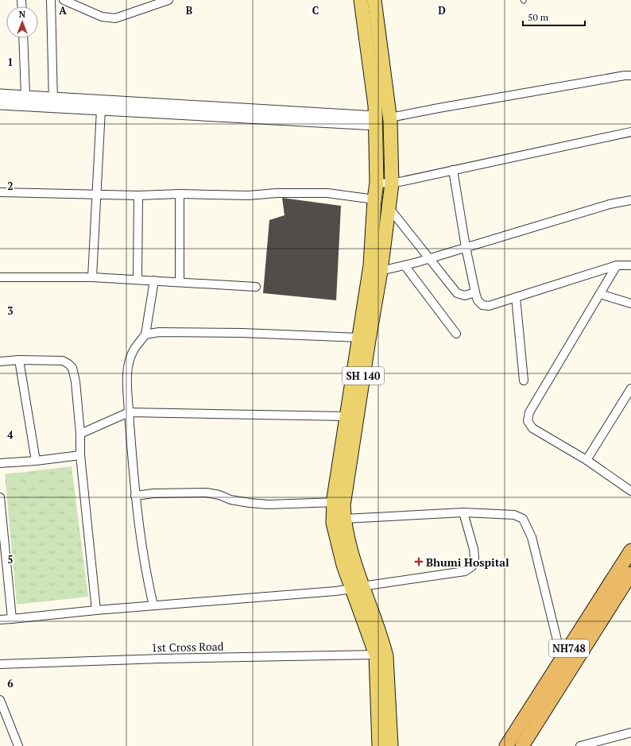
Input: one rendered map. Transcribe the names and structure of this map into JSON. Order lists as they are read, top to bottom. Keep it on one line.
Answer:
{"streets":{"highway":["NH748"],"main road":["SH 140"],"street":["1st Cross Road"]},"crossings":[["SH 140","1st Cross Road"]],"places":{"health":["Bhumi Hospital"]},"scale_bar":"50 m","north":"top","grid":{"columns":["A","B","C","D"],"rows":["1","2","3","4","5","6"]}}
